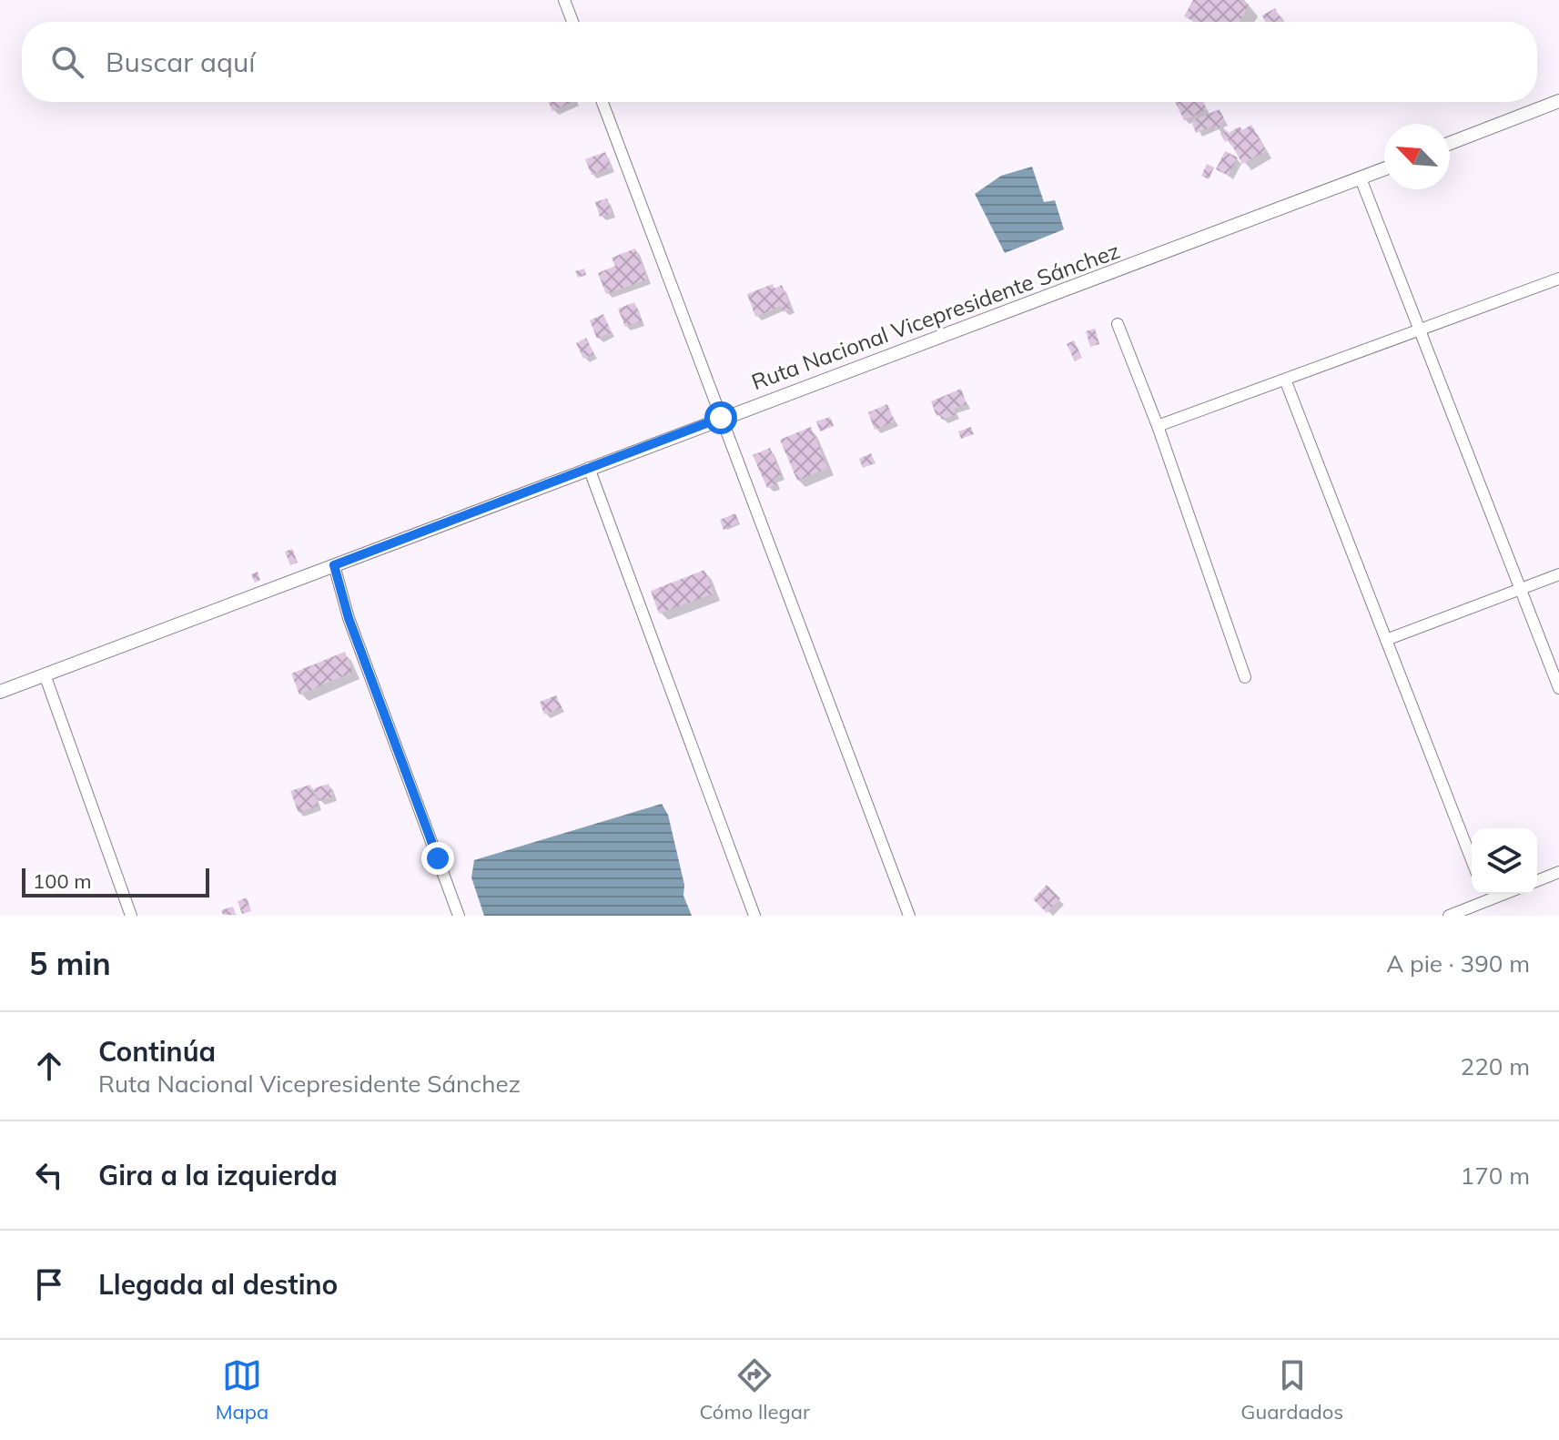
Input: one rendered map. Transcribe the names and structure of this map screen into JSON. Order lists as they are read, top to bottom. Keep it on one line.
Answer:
{"streets":{"street":["Ruta Nacional Vicepresidente Sánchez"]},"scale_bar":"100 m","north":"top left","page":{"search":"Buscar aquí","scale":"100 m","heading":["5 min","A pie · 390 m"],"list":[["Continúa","Ruta Nacional Vicepresidente Sánchez","220 m"],["Gira a la izquierda","170 m"],"Llegada al destino"],"nav":["Mapa","Cómo llegar","Guardados"]}}
